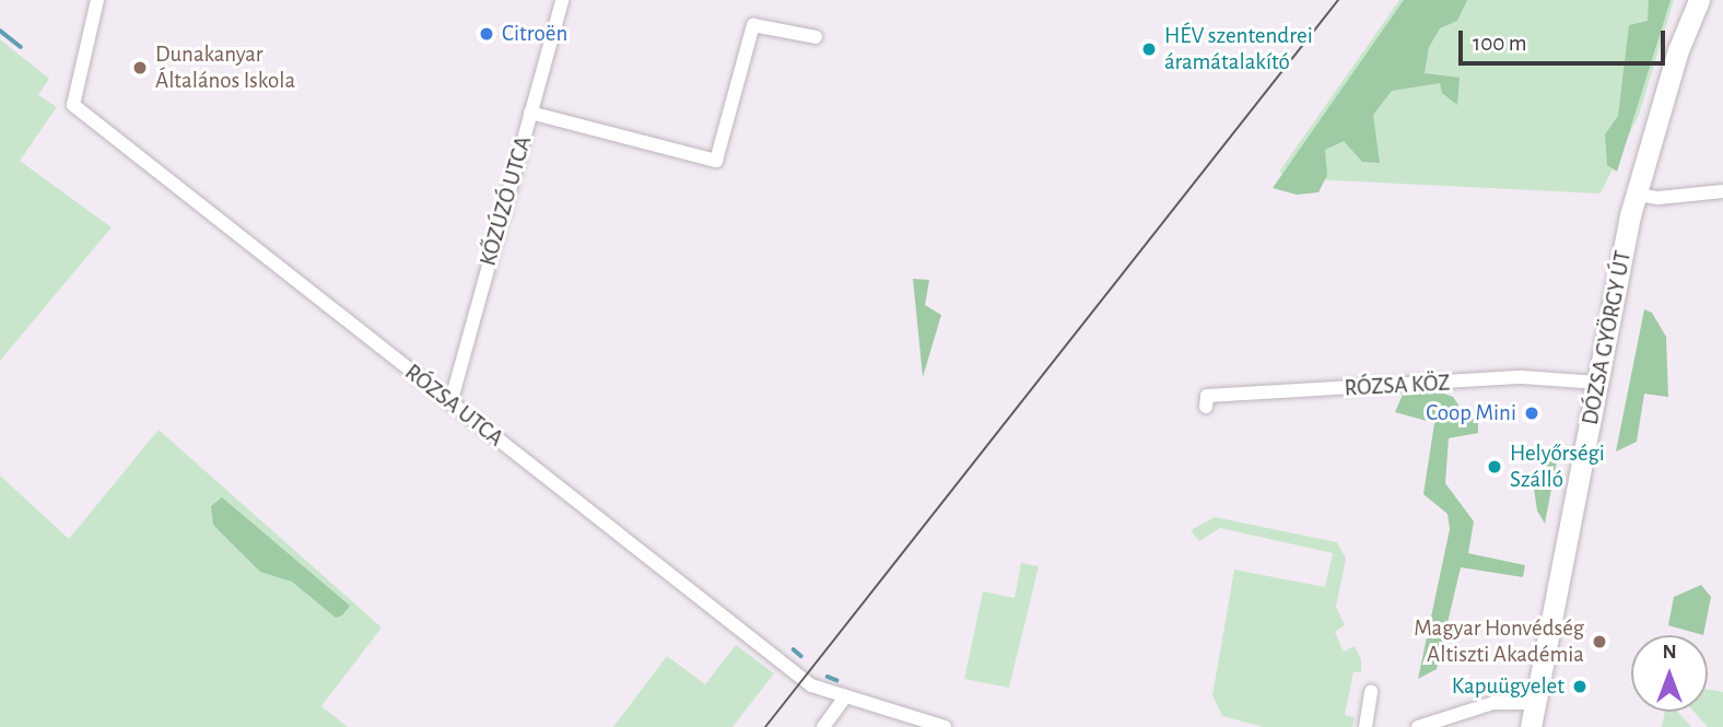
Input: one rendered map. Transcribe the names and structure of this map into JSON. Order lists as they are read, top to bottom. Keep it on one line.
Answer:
{"streets":{"main road":["DÓZSA GYÖRGY ÚT"],"street":["KŐZÚZÓ UTCA","RÓZSA KÖZ","RÓZSA UTCA"]},"crossings":[["KŐZÚZÓ UTCA","RÓZSA UTCA"],["DÓZSA GYÖRGY ÚT","RÓZSA KÖZ"]],"places":["Citroën","HÉV szentendrei áramátalakító","Dunakanyar Általános Iskola","Coop Mini","Helyőrségi Szálló","Magyar Honvédség Altiszti Akadémia","Kapuügyelet"],"scale_bar":"100 m","north":"top"}
